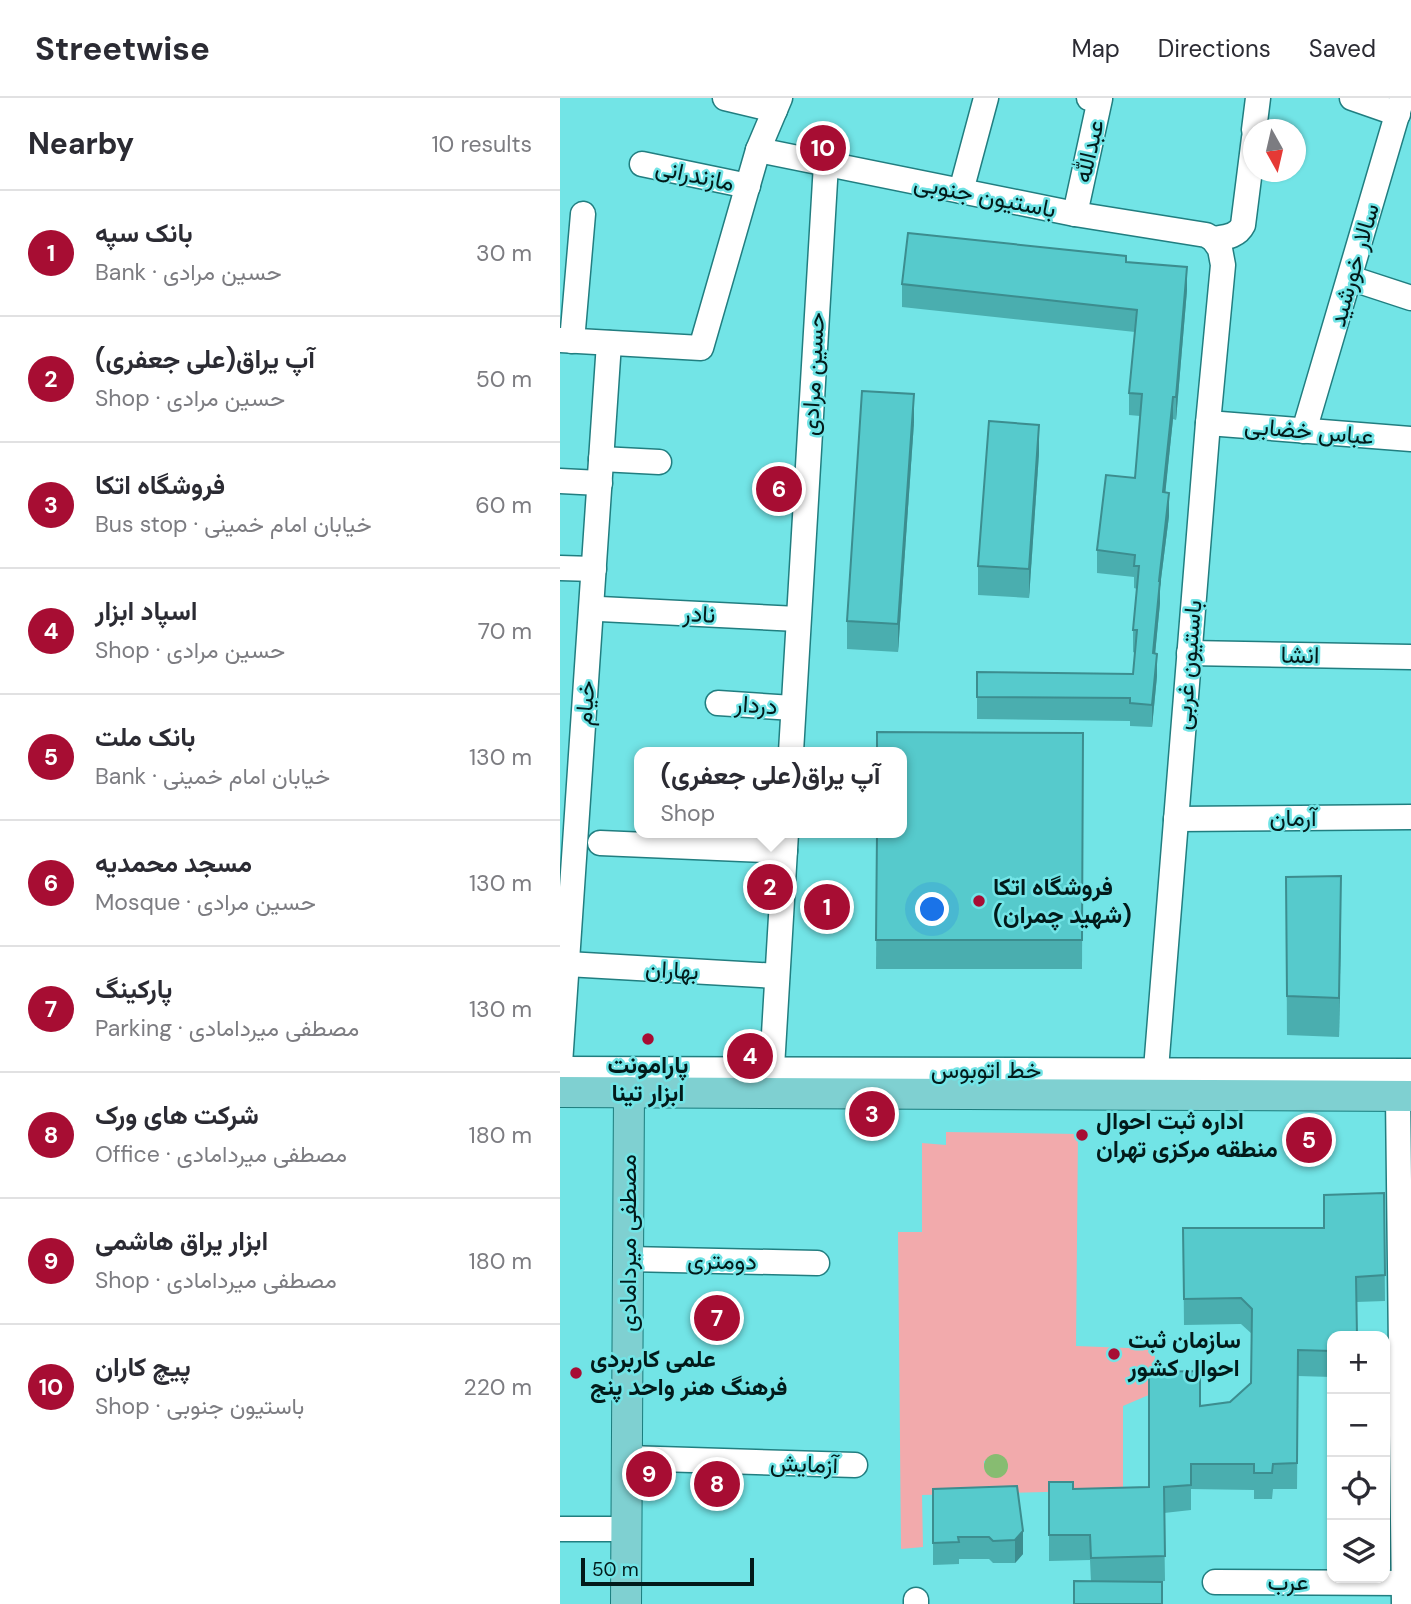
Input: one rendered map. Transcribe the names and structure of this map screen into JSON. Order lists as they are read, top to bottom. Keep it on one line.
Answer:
{"streets":{"main road":["مصطفی میردامادی"],"street":["عبدالله","مازندرانی","باستیون جنوبی","سالار خورشید","حسین مرادی","عباس خضابی","نادر","انشا","باستیون غربی","خیام","دردار","آرمان","بهاران","دومتری","آزمایش","عرب"]},"crossings":[["عبدالله","باستیون جنوبی"],["باستیون جنوبی","حسین مرادی"],["باستیون جنوبی","باستیون غربی"],["سالار خورشید","عباس خضابی"],["حسین مرادی","نادر"],["حسین مرادی","دردار"],["عباس خضابی","باستیون غربی"],["انشا","باستیون غربی"],["باستیون غربی","آرمان"],["خیام","بهاران"],["مصطفی میردامادی","دومتری"],["مصطفی میردامادی","آزمایش"]],"places":["فروشگاه اتکا (شهید چمران)","پارامونت ابزار تینا","اداره ثبت احوال منطقه مركزی تهران","سازمان ثبت احوال کشور","علمی کاربردی فرهنگ هنر واحد پنج"],"scale_bar":"50 m","north":"bottom","page":{"header":"Streetwise","nav":["Map","Directions","Saved"],"heading":["Nearby","10 results"],"pins":["10","6","2","1","4","3","5","7","9","8"],"list":[{"mark":"1","name":"بانک سپه","note":"Bank · حسین مرادی","value":"30 m"},{"mark":"2","name":"آپ یراق(علی جعفری)","note":"Shop · حسین مرادی","value":"50 m"},{"mark":"3","name":"فروشگاه اتکا","note":"Bus stop · خیابان امام خمینی","value":"60 m"},{"mark":"4","name":"اسپاد ابزار","note":"Shop · حسین مرادی","value":"70 m"},{"mark":"5","name":"بانک ملت","note":"Bank · خیابان امام خمینی","value":"130 m"},{"mark":"6","name":"مسجد محمدیه","note":"Mosque · حسین مرادی","value":"130 m"},{"mark":"7","name":"پارکینگ","note":"Parking · مصطفی میردامادی","value":"130 m"},{"mark":"8","name":"شرکت های ورک","note":"Office · مصطفی میردامادی","value":"180 m"},{"mark":"9","name":"ابزار یراق هاشمی","note":"Shop · مصطفی میردامادی","value":"180 m"},{"mark":"10","name":"پیچ کاران","note":"Shop · باستیون جنوبی","value":"220 m"}],"popup":["آپ یراق(علی جعفری)","Shop"],"map_buttons":["+","−"],"scale":"50 m"}}
